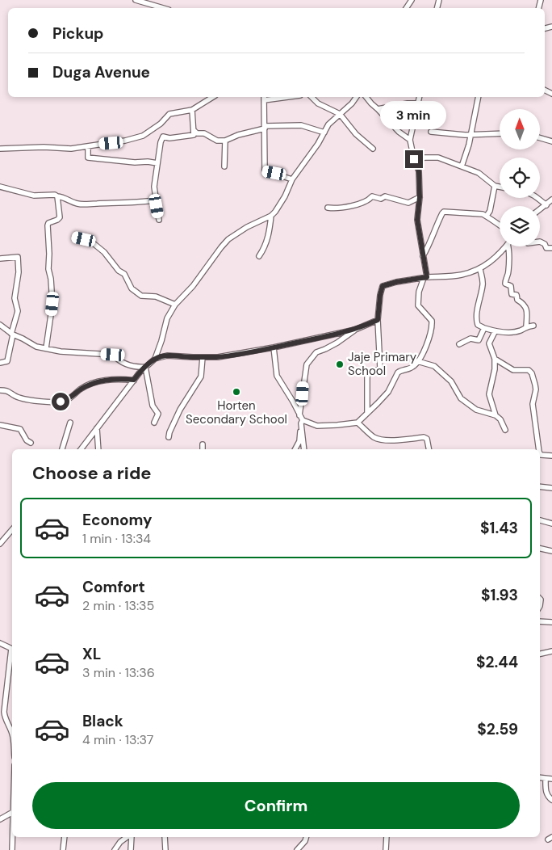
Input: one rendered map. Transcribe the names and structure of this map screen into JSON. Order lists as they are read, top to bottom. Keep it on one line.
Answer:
{"places":["Jaje Primary School","Horten Secondary School"],"north":"top","page":{"banner":["Pickup","Duga Avenue"],"bubble":"3 min","heading":"Choose a ride","list":[{"name":"Economy","note":"1 min · 13:34","value":"$1.43"},{"name":"Comfort","note":"2 min · 13:35","value":"$1.93"},{"name":"XL","note":"3 min · 13:36","value":"$2.44"},{"name":"Black","note":"4 min · 13:37","value":"$2.59"}],"buttons":"Confirm"}}
